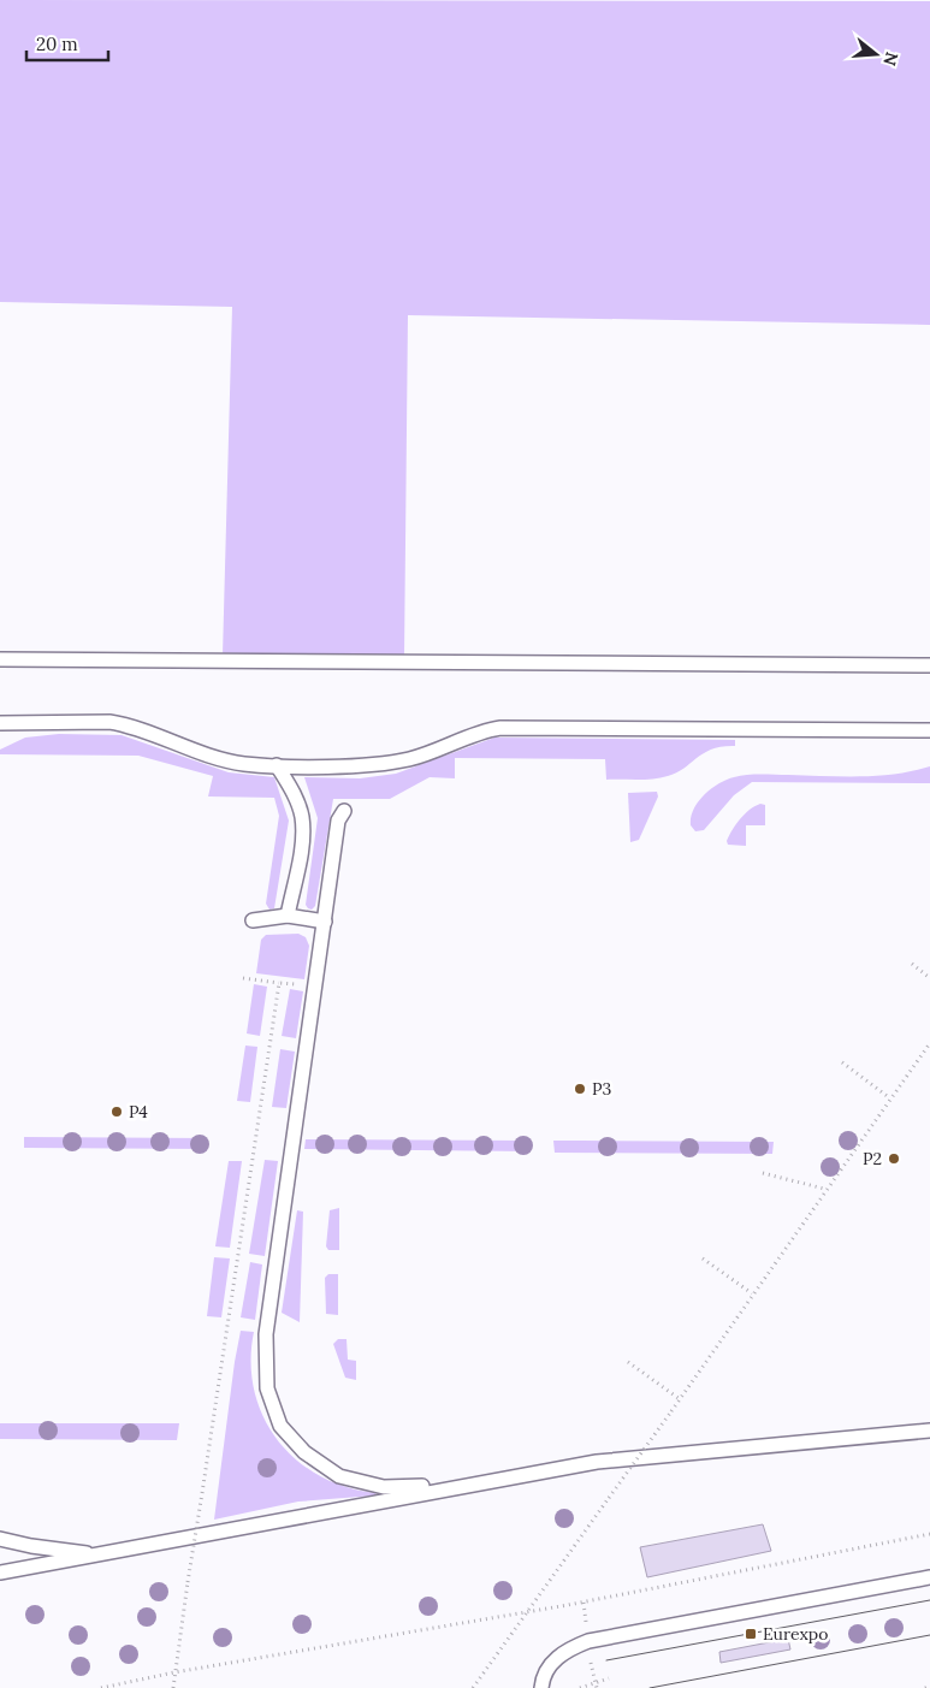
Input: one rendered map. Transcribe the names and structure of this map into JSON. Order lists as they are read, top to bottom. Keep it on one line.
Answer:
{"places":{"other":["P3","P4","P2"],"transit":["Eurexpo"]},"scale_bar":"20 m","north":"right"}
